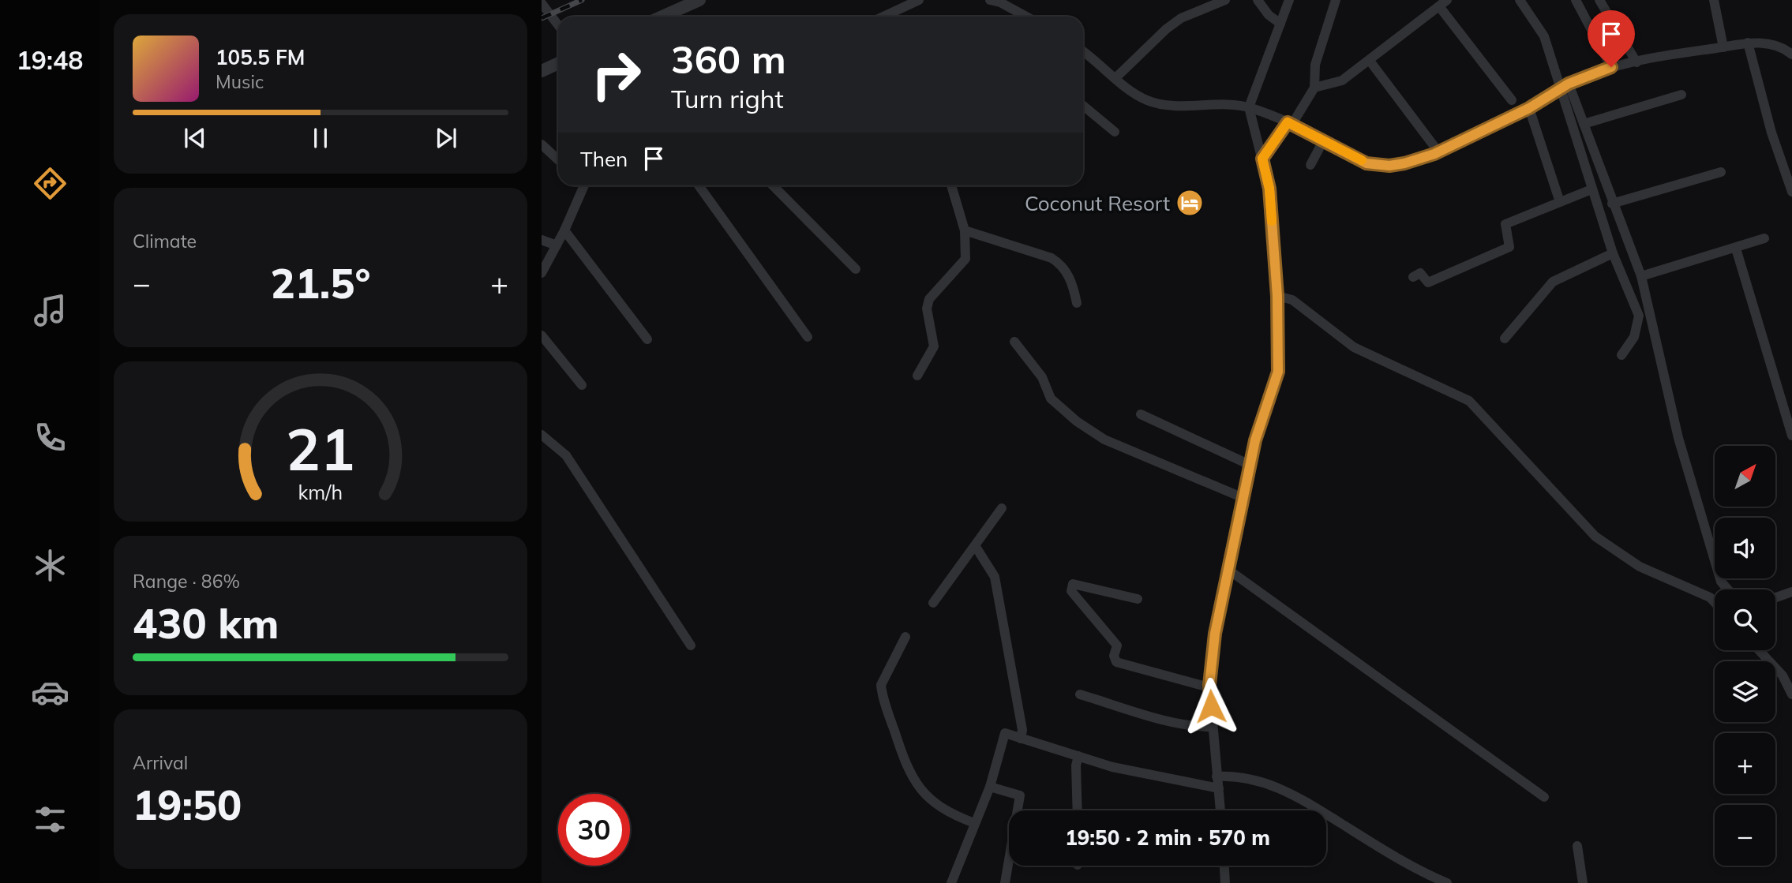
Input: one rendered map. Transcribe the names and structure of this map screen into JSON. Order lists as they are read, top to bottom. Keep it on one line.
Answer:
{"places":{"hotel":["Coconut Resort"]},"north":"top right","page":{"tabs":"19:48","turn":["360 m","Turn right"],"song":["105.5 FM","Music"],"then":"Then","tile":["Climate",["Range · 86%","430 km"],["Arrival","19:50"]],"heat":["−","21.5°","+"],"map_buttons":["+","−"],"limit":"30","trip":"19:50 · 2 min · 570 m","gauge":["21","km/h"]}}
